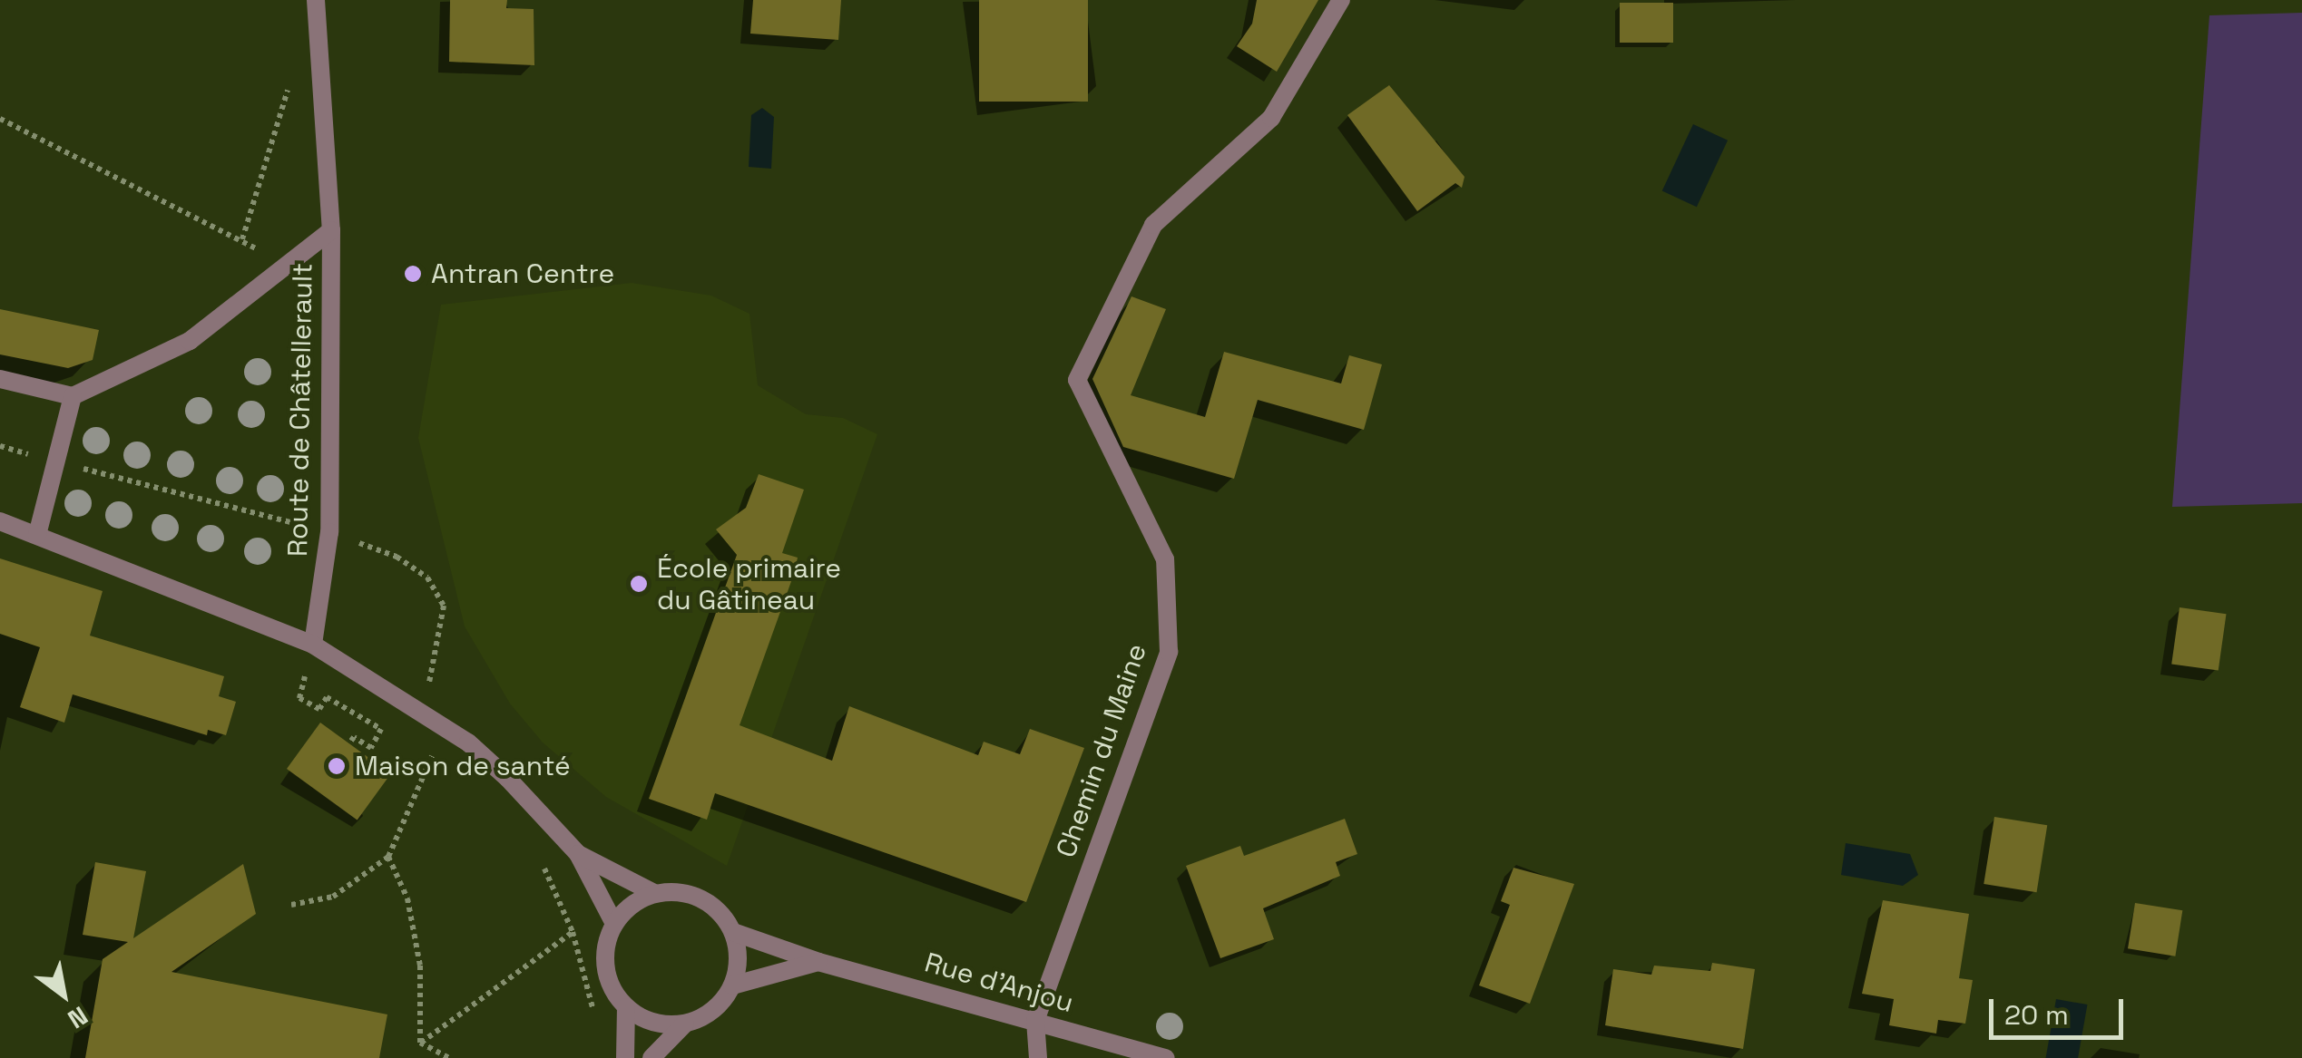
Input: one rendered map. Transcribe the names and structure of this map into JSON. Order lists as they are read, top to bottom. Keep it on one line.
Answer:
{"streets":{"street":["Route de Châtellerault","Chemin du Maine","Rue d'Anjou"]},"crossings":[["Chemin du Maine","Rue d'Anjou"]],"places":["Antran Centre","École primaire du Gâtineau","Maison de santé"],"scale_bar":"20 m","north":"bottom right"}
